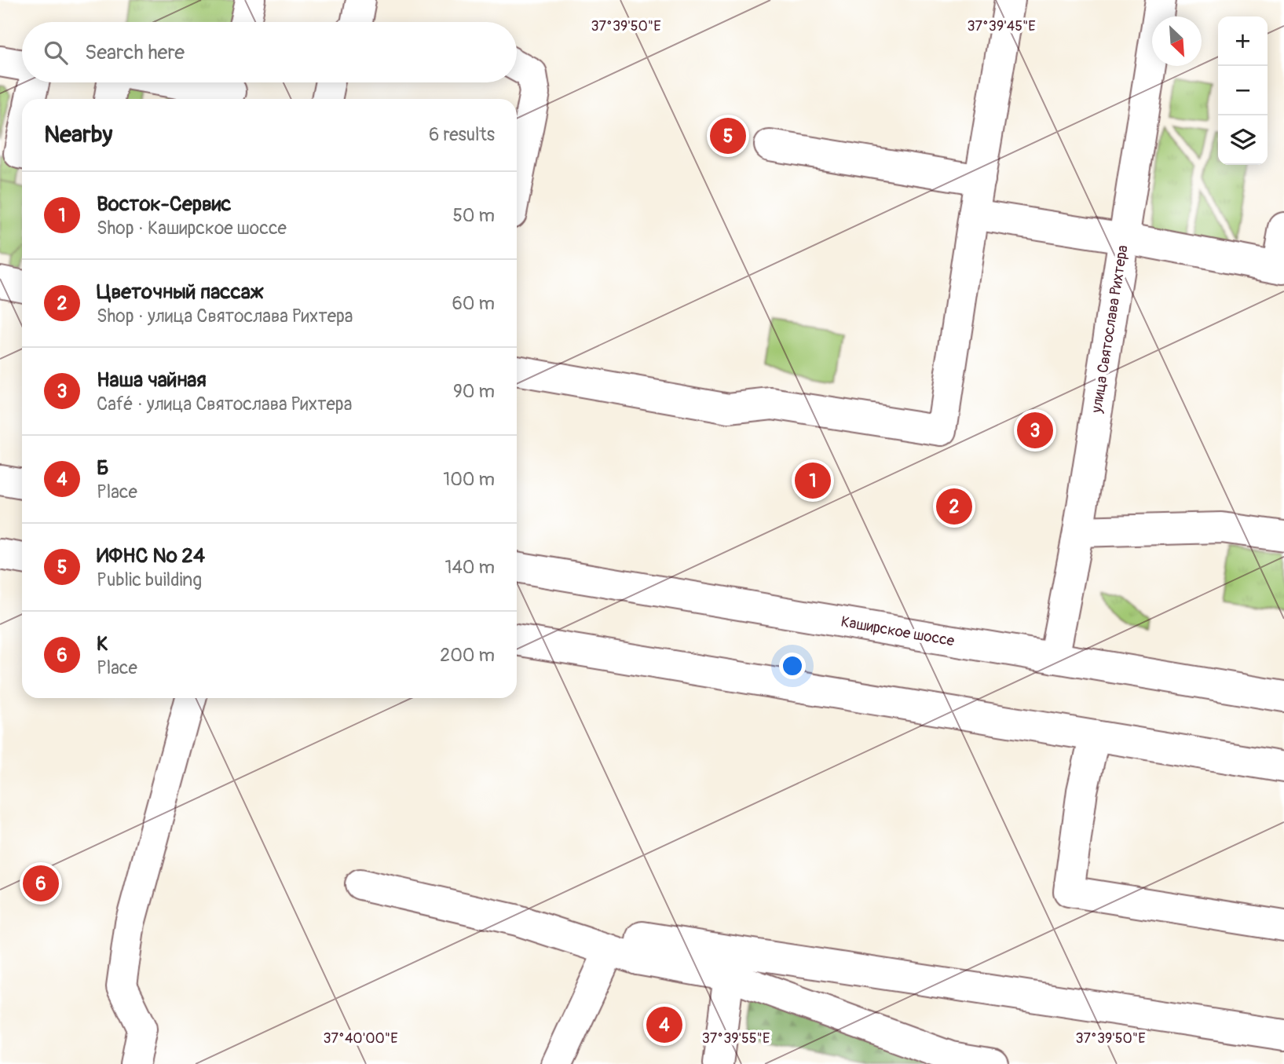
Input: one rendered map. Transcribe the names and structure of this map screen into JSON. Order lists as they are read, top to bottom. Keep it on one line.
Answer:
{"streets":{"main road":["улица Святослава Рихтера","Каширское шоссе"]},"crossings":[["улица Святослава Рихтера","Каширское шоссе"]],"north":"bottom right","page":{"map_buttons":["+","−"],"search":"Search here","heading":["Nearby","6 results"],"pins":["5","3","1","2","6","4"],"list":[{"mark":"1","name":"Восток-Сервис","note":"Shop · Каширское шоссе","value":"50 m"},{"mark":"2","name":"Цветочный пассаж","note":"Shop · улица Святослава Рихтера","value":"60 m"},{"mark":"3","name":"Наша чайная","note":"Café · улица Святослава Рихтера","value":"90 m"},{"mark":"4","name":"Б","note":"Place","value":"100 m"},{"mark":"5","name":"ИФНС № 24","note":"Public building","value":"140 m"},{"mark":"6","name":"К","note":"Place","value":"200 m"}]},"coordinates":["37°39'50\"E","37°39'45\"E","37°40'00\"E","37°39'55\"E"]}
